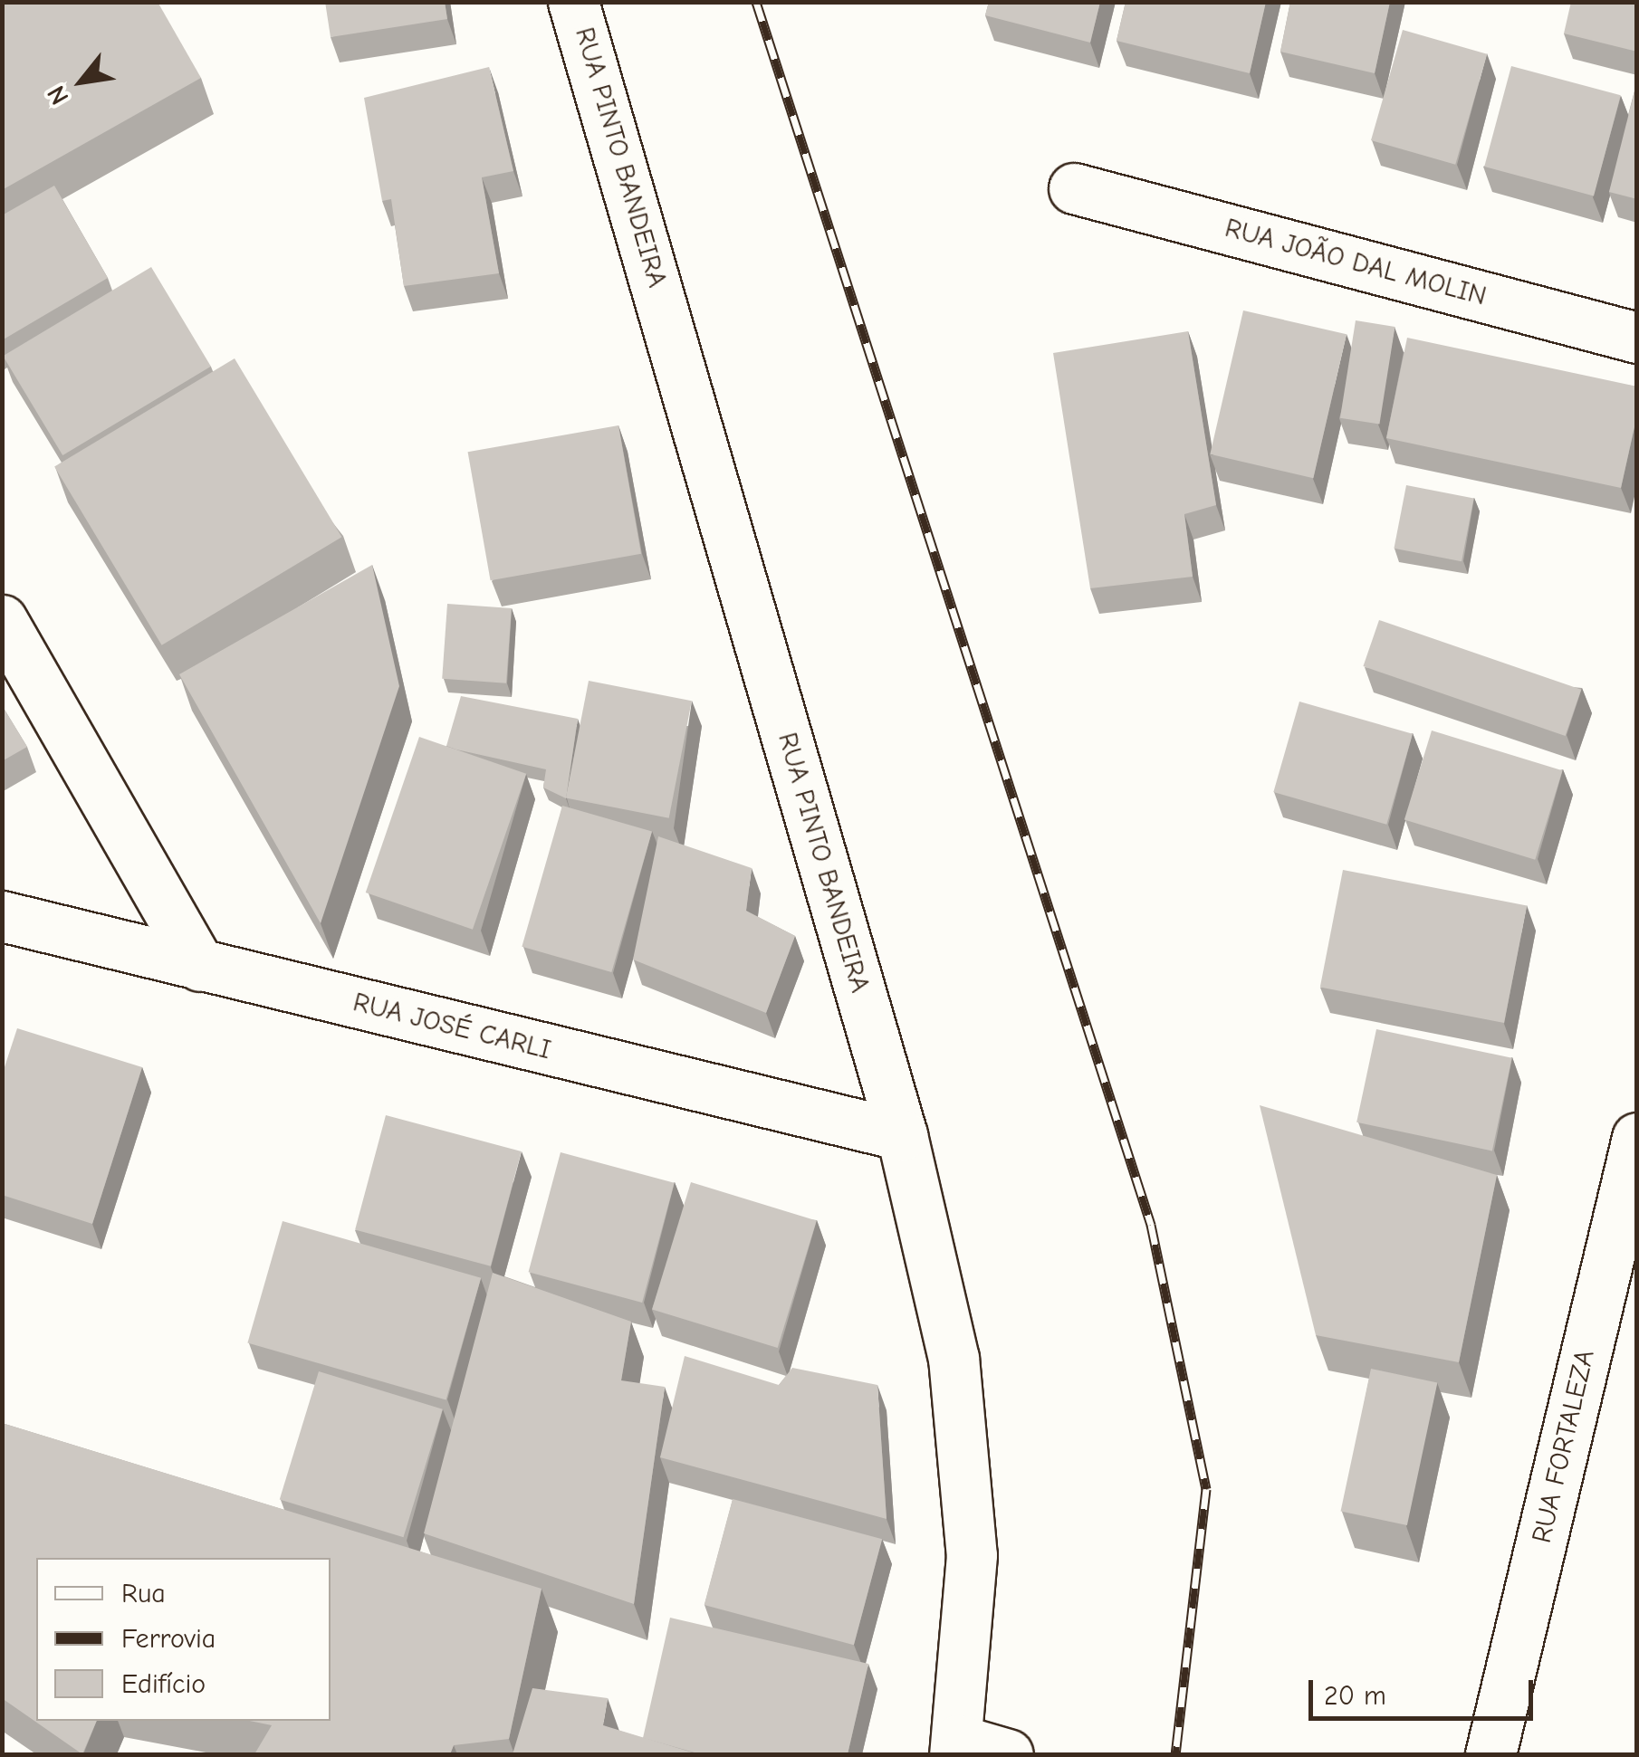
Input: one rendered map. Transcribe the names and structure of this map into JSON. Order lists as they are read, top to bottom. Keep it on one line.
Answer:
{"streets":{"street":["RUA PINTO BANDEIRA","RUA JOÃO DAL MOLIN","RUA JOSÉ CARLI","RUA FORTALEZA"]},"crossings":[["RUA PINTO BANDEIRA","RUA JOSÉ CARLI"]],"legend":["Rua","Ferrovia","Edifício"],"scale_bar":"20 m","north":"bottom left"}
